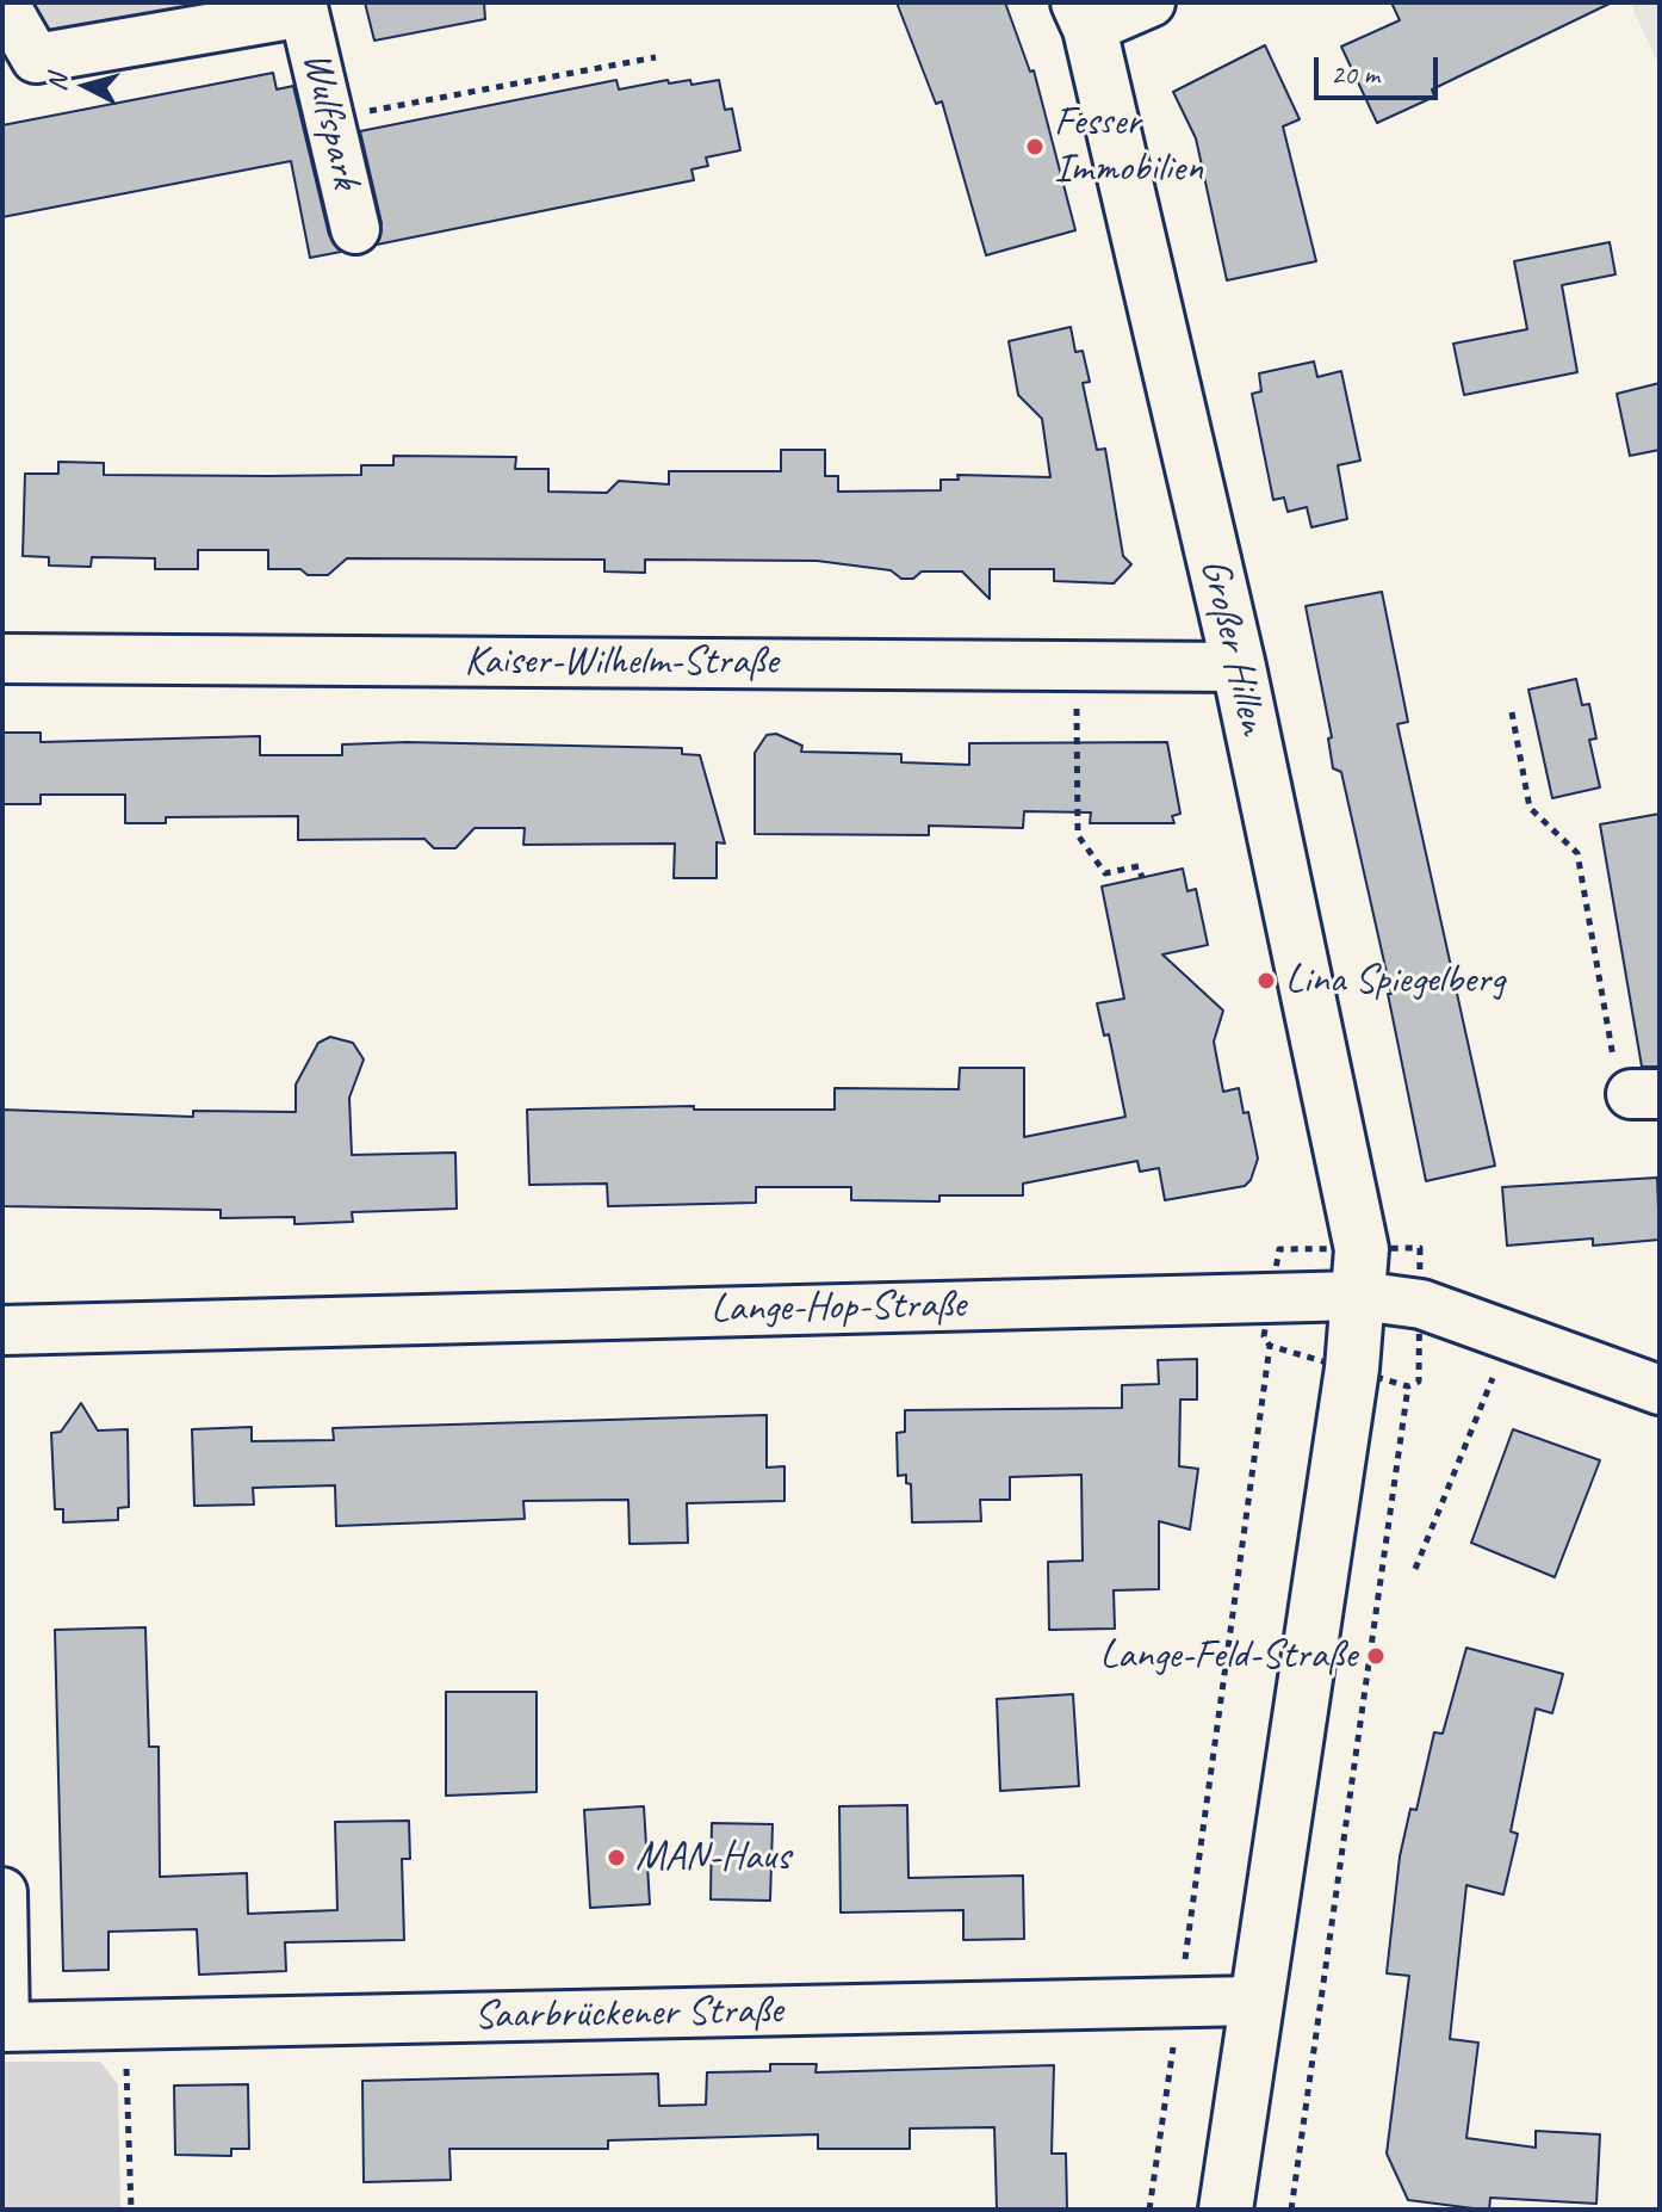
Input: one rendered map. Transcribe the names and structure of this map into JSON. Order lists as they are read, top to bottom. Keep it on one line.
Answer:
{"streets":{"street":["Wulfspark","Großer Hillen","Kaiser-Wilhelm-Straße","Lange-Hop-Straße","Saarbrückener Straße"]},"crossings":[["Großer Hillen","Kaiser-Wilhelm-Straße"],["Großer Hillen","Lange-Hop-Straße"]],"places":["Fesser Immobilien","Lina Spiegelberg","Lange-Feld-Straße","MAN-Haus"],"scale_bar":"20 m","north":"left"}
